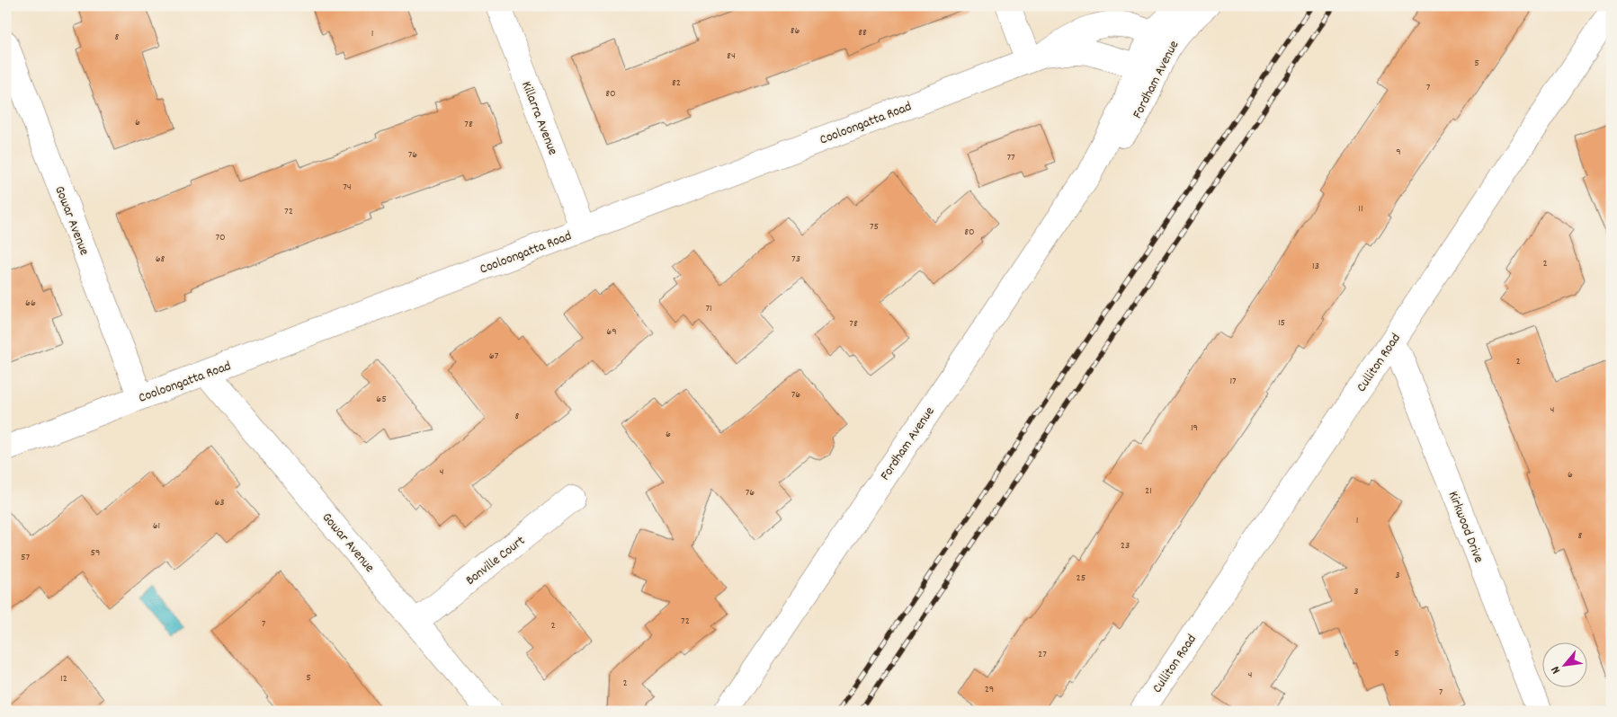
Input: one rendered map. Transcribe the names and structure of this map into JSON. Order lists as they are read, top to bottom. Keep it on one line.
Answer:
{"streets":{"street":["Fordham Avenue","Killarra Avenue","Cooloongatta Road","Gowar Avenue","Culliton Road","Kirkwood Drive","Bonville Court"]},"crossings":[["Fordham Avenue","Cooloongatta Road"],["Killarra Avenue","Cooloongatta Road"],["Cooloongatta Road","Gowar Avenue"],["Gowar Avenue","Bonville Court"],["Culliton Road","Kirkwood Drive"]],"house_numbers":["86","88","1","8","84","5","82","7","80","6","78","9","76","77","74","11","72","75","80","70","68","73","2","13","66","71","15","78","69","67","2","17","76","65","4","8","19","6","4","6","21","76","63","1","61","8","23","59","57","3","25","3","72","7","2","5","27","4","5","12","2","29","7"],"north":"bottom left"}
